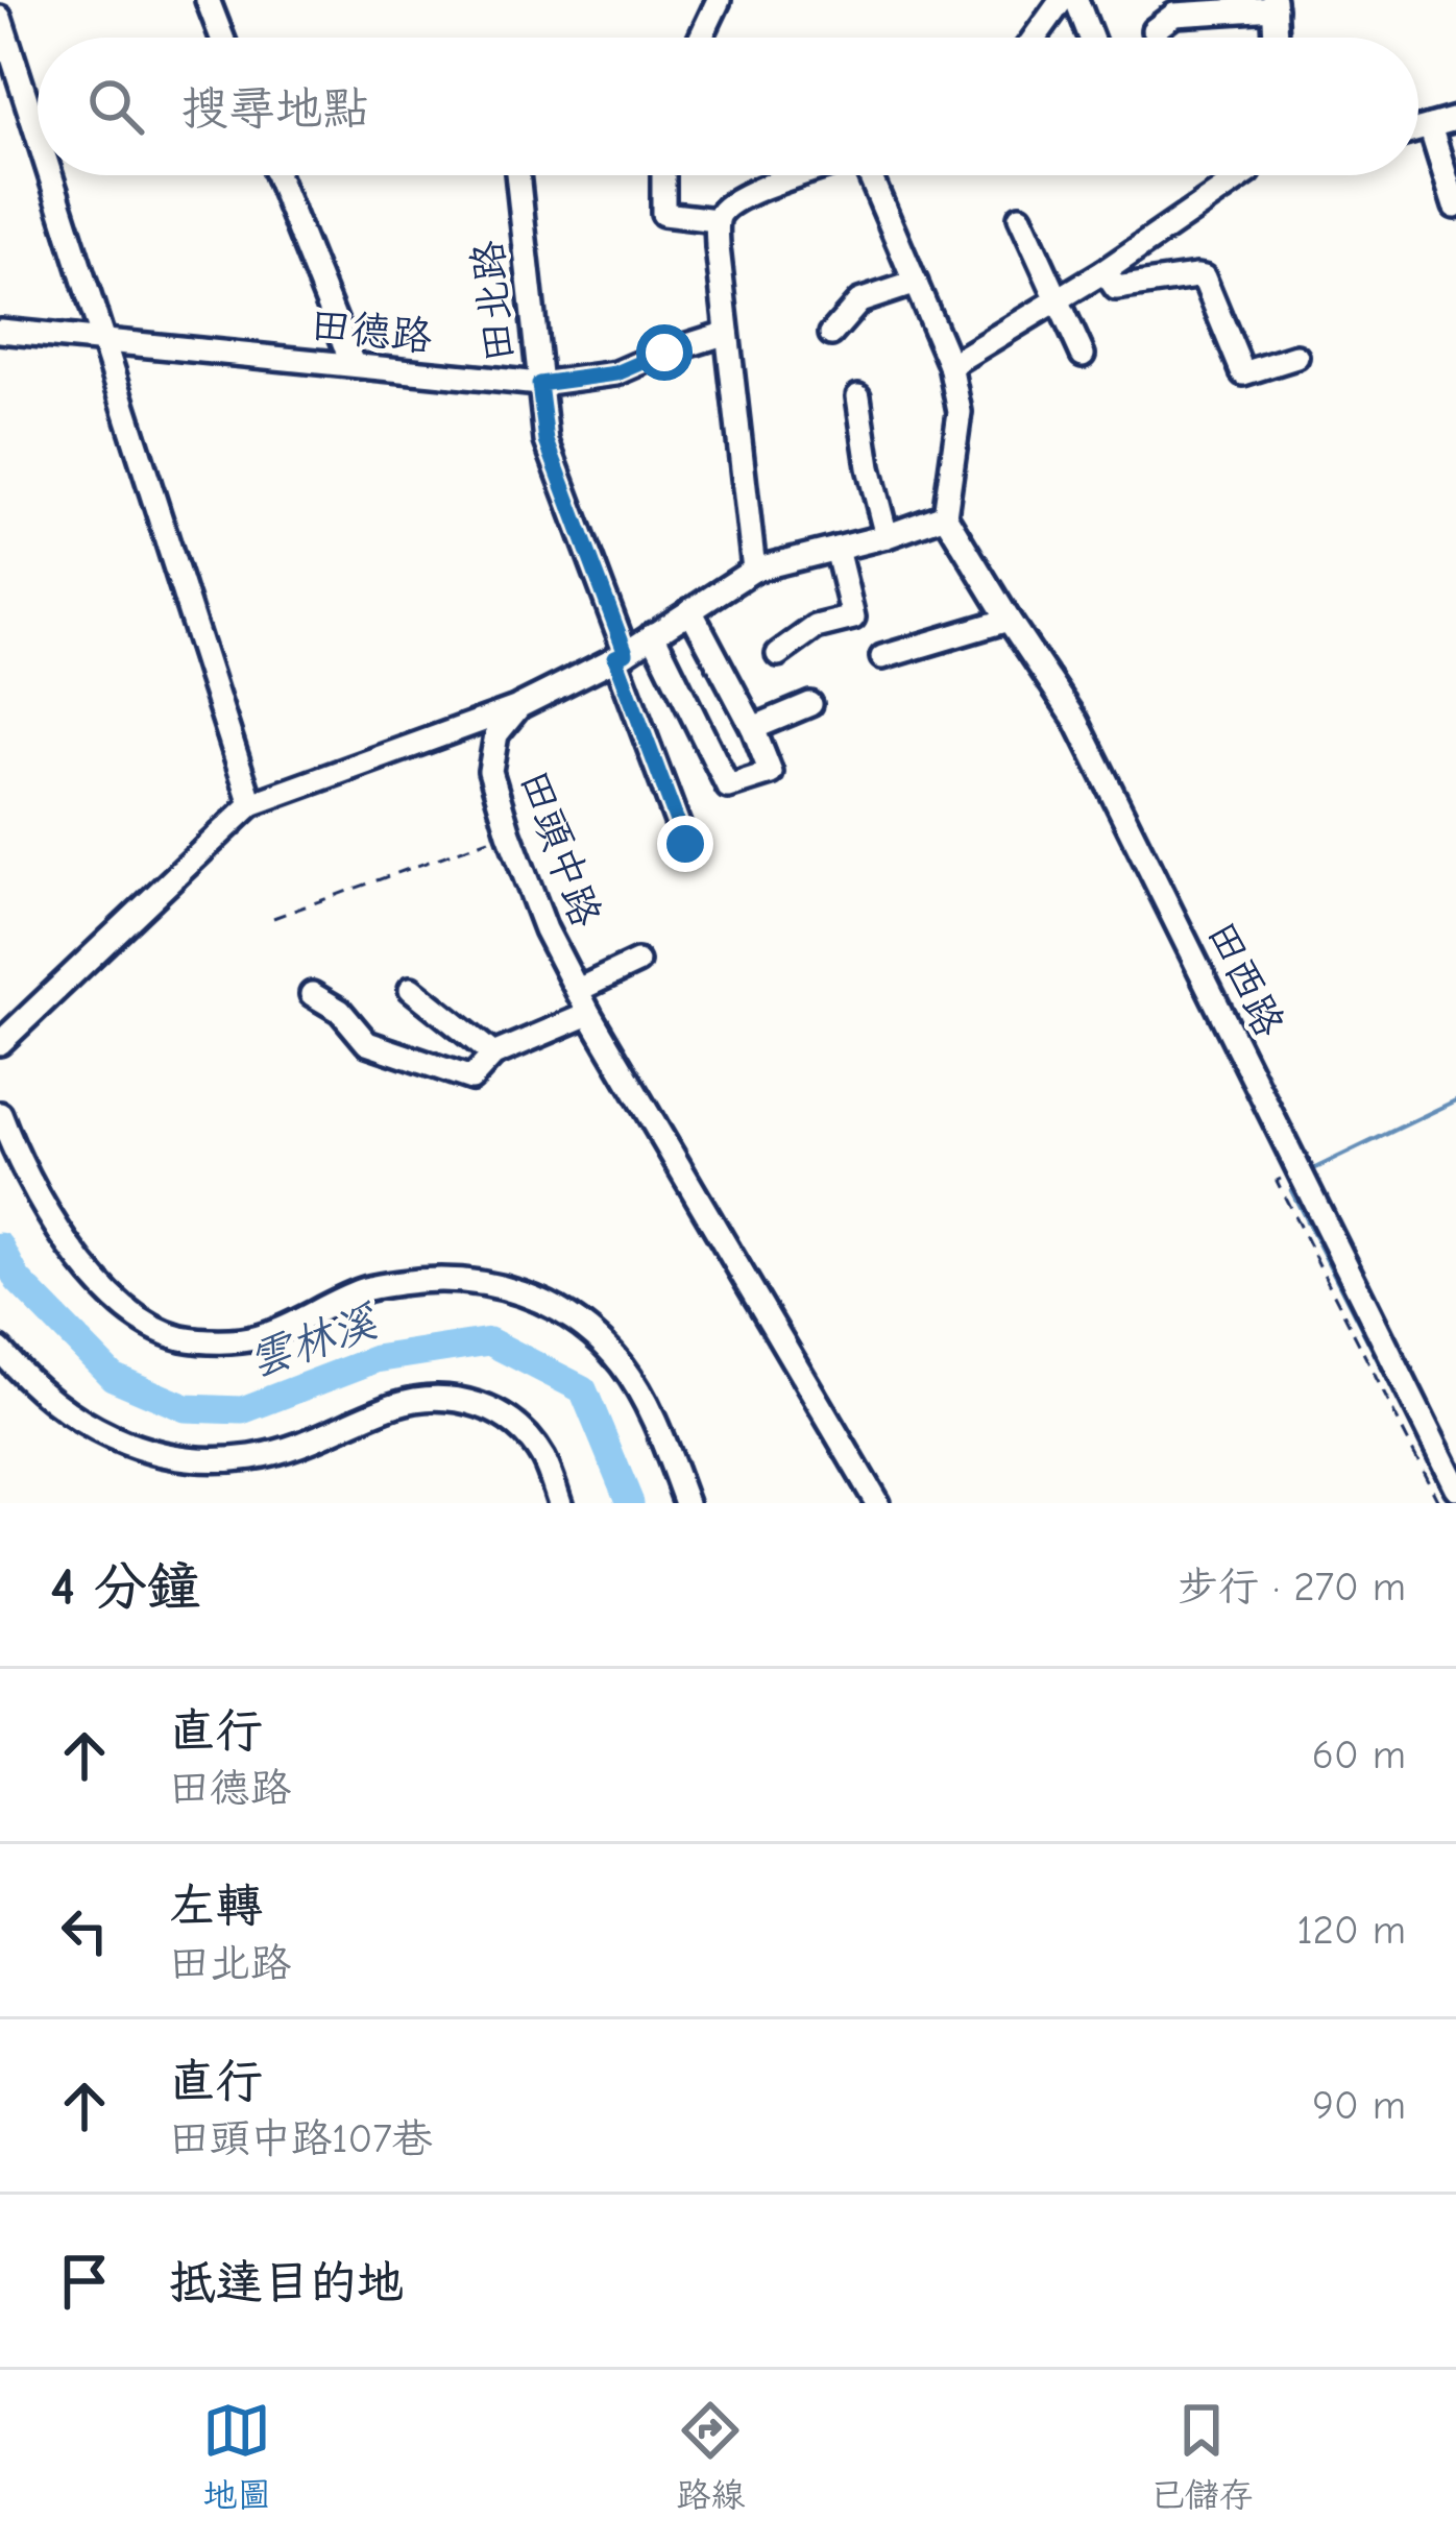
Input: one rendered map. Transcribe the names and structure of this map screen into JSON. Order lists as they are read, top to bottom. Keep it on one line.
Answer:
{"streets":{"street":["田北路","田德路","田頭中路","田西路"]},"crossings":[["田北路","田德路"]],"water":["雲林溪"],"page":{"search":"搜尋地點","heading":["4 分鐘","步行 · 270 m"],"list":[["直行","田德路","60 m"],["左轉","田北路","120 m"],["直行","田頭中路107巷","90 m"],"抵達目的地"],"nav":["地圖","路線","已儲存"]}}
